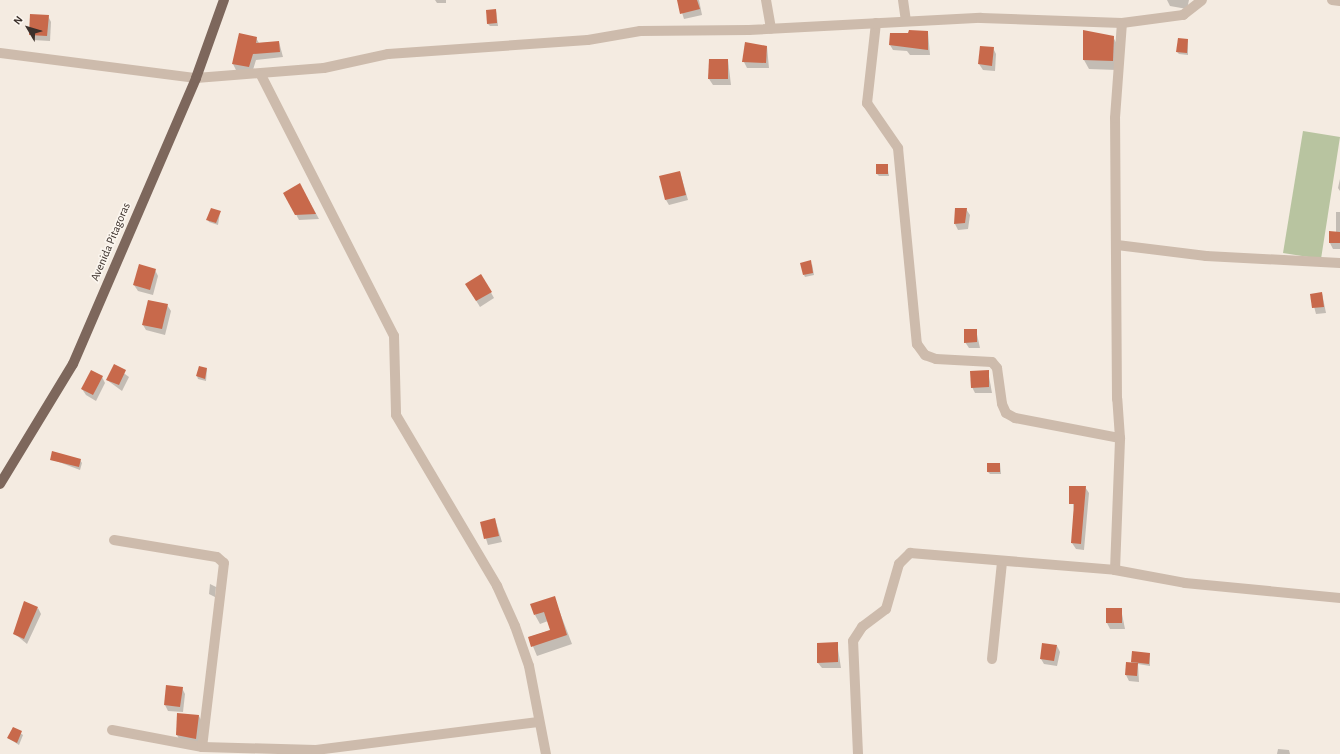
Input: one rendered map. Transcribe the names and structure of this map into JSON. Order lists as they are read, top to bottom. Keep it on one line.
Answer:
{"streets":{"main road":["Avenida Pitagoras"]},"north":"top left"}
